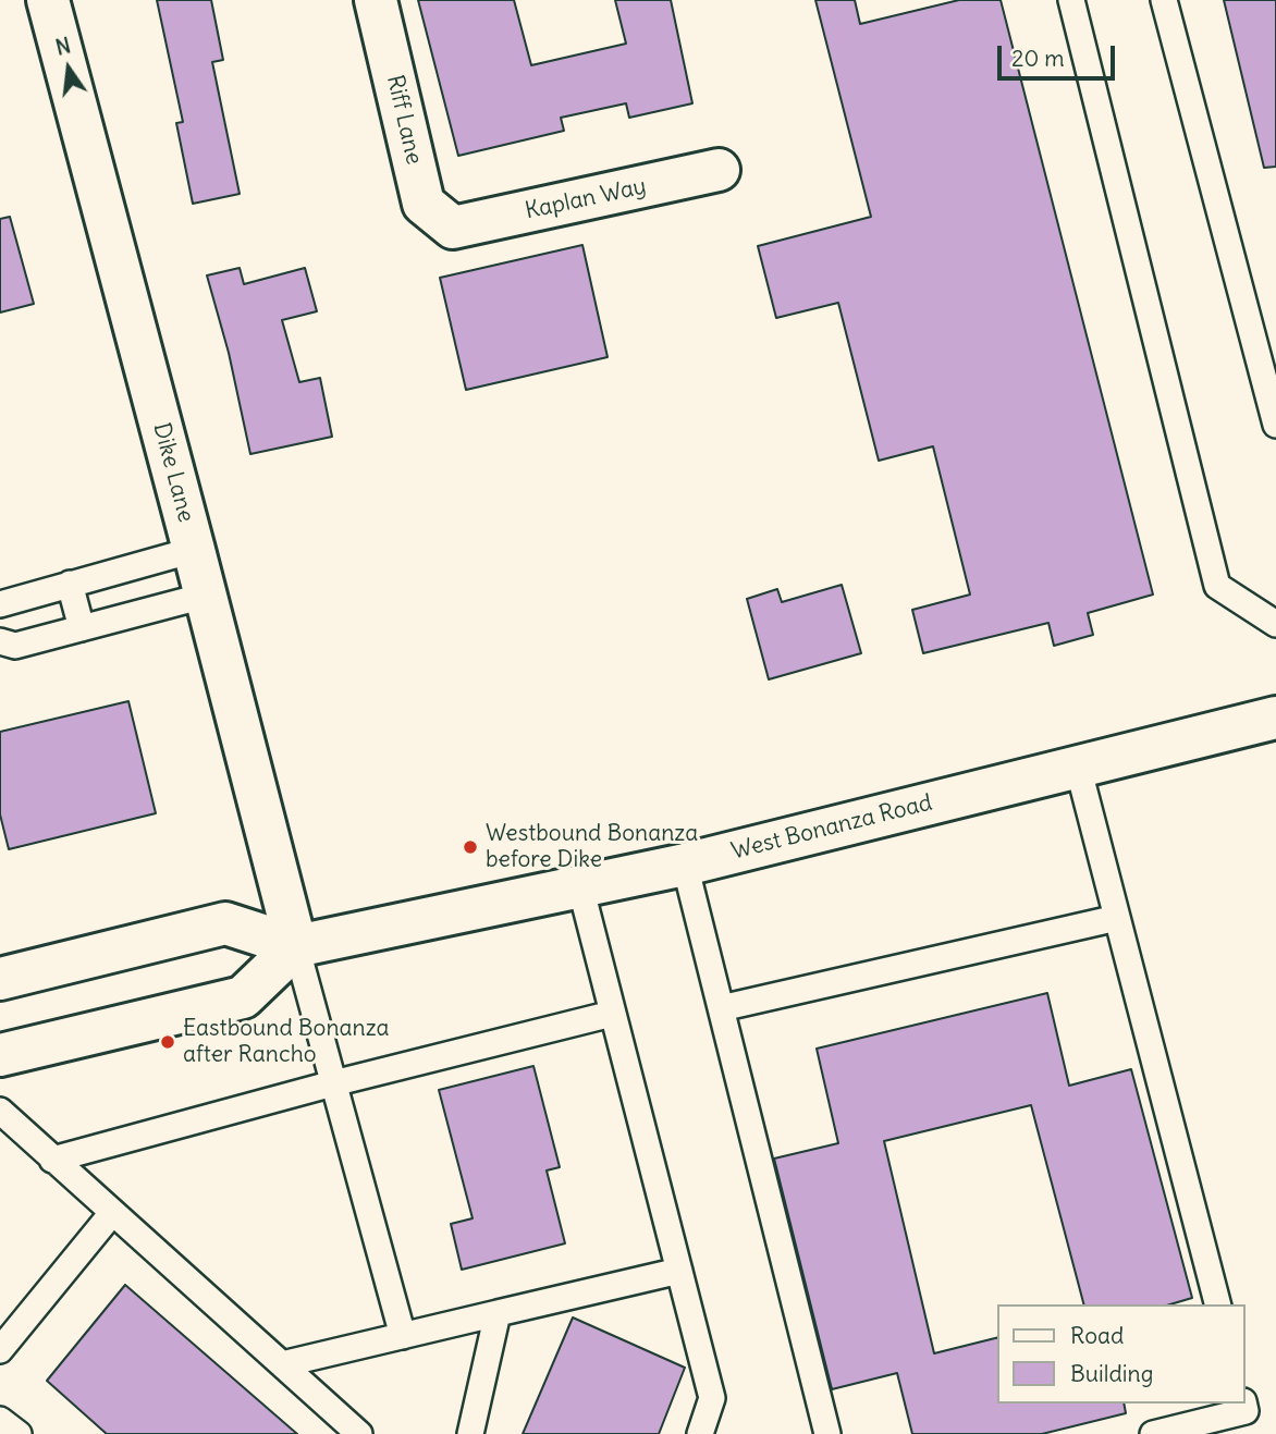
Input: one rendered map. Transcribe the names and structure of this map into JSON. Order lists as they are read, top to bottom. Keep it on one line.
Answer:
{"streets":{"main road":["Riff Lane","Kaplan Way","Dike Lane","West Bonanza Road"]},"crossings":[["Riff Lane","Kaplan Way"],["Dike Lane","West Bonanza Road"]],"places":["Westbound Bonanza before Dike","Eastbound Bonanza after Rancho"],"legend":["Road","Building"],"scale_bar":"20 m","north":"top"}
